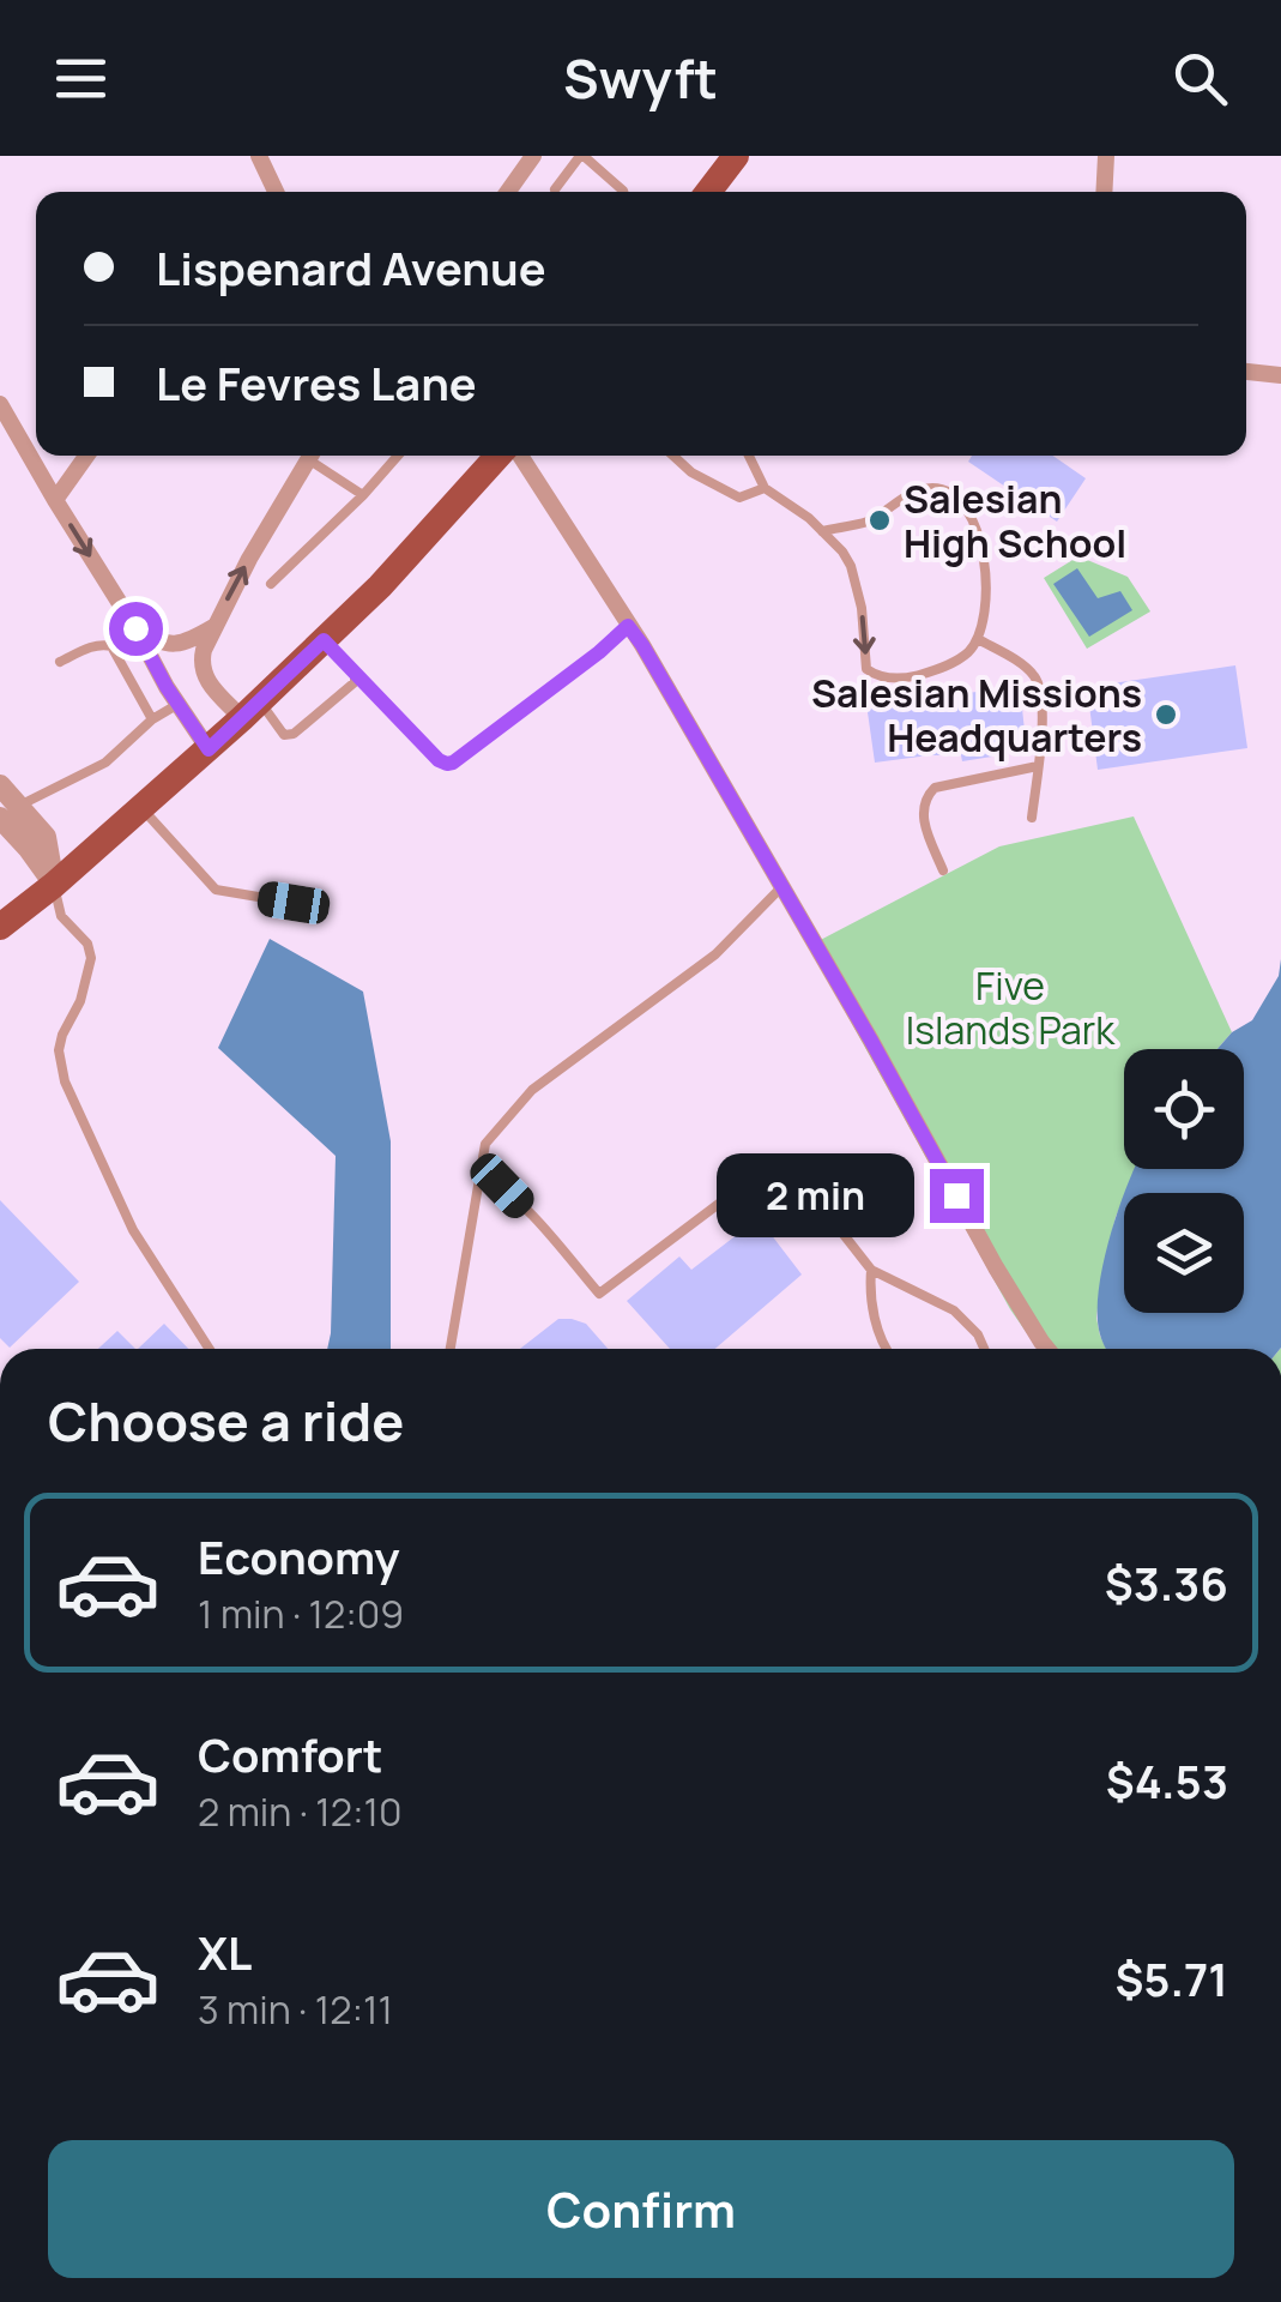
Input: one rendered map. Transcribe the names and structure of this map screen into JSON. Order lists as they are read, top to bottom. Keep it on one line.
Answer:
{"parks":["Five Islands Park"],"places":["Salesian High School","Salesian Missions Headquarters"],"page":{"header":"Swyft","banner":["Lispenard Avenue","Le Fevres Lane"],"bubble":"2 min","heading":"Choose a ride","list":[{"name":"Economy","note":"1 min · 12:09","value":"$3.36"},{"name":"Comfort","note":"2 min · 12:10","value":"$4.53"},{"name":"XL","note":"3 min · 12:11","value":"$5.71"}],"buttons":"Confirm"}}
